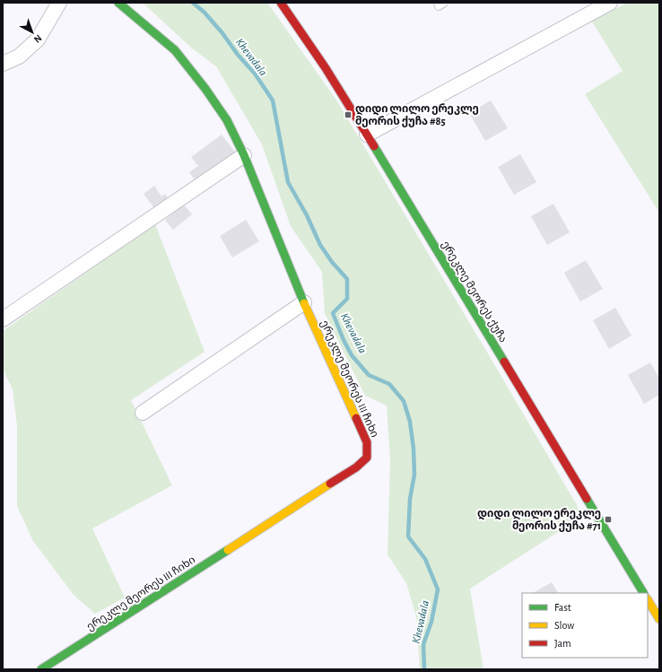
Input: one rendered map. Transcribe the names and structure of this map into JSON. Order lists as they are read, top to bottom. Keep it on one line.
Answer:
{"streets":{"street":["ერეკლე მეორეს ქუჩა","ერეკლე მეორეს III ჩიხი"]},"water":["Khevadala"],"places":{"transit":["დიდი ლილო ერეკლე მეორის ქუჩა #85","დიდი ლილო ერეკლე მეორის ქუჩა #71"]},"legend":["Fast","Slow","Jam"],"north":"bottom right"}
